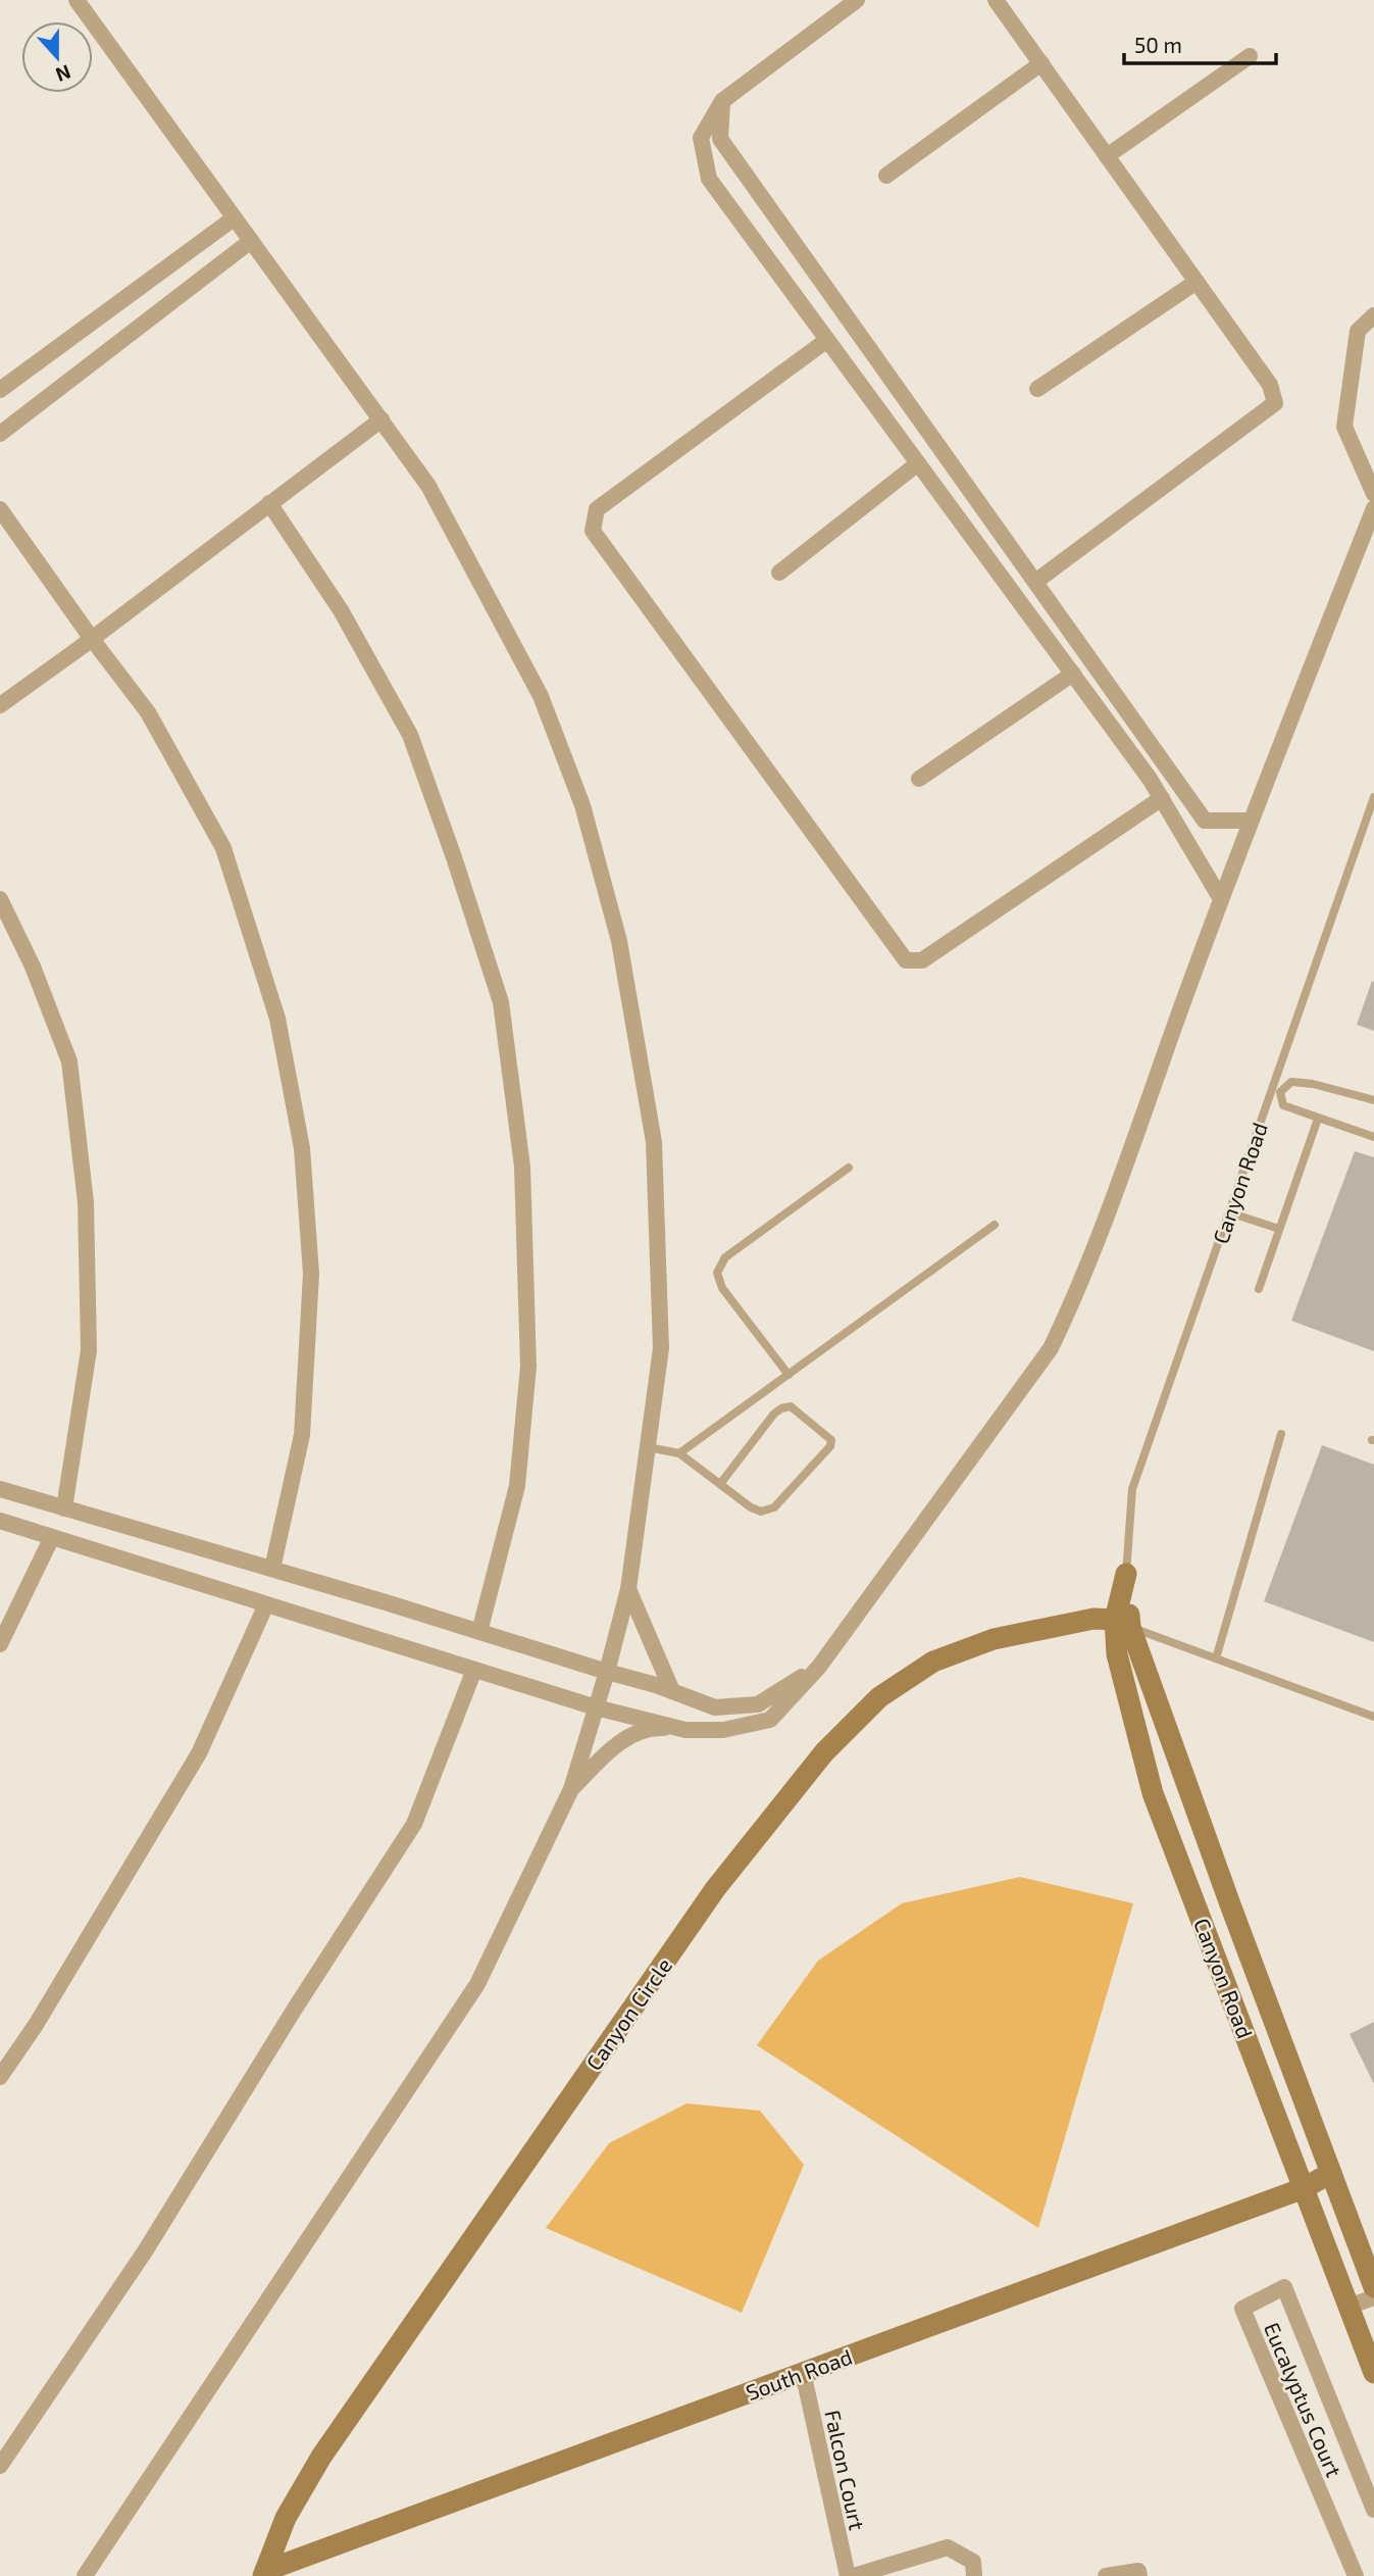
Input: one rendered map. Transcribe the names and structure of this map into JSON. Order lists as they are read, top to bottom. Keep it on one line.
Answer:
{"streets":{"main road":["Canyon Road","Canyon Circle","South Road"],"street":["Eucalyptus Court","Falcon Court"]},"crossings":[["Canyon Road","Canyon Circle"],["Canyon Road","South Road"],["Canyon Circle","South Road"],["South Road","Falcon Court"]],"scale_bar":"50 m","north":"bottom"}
